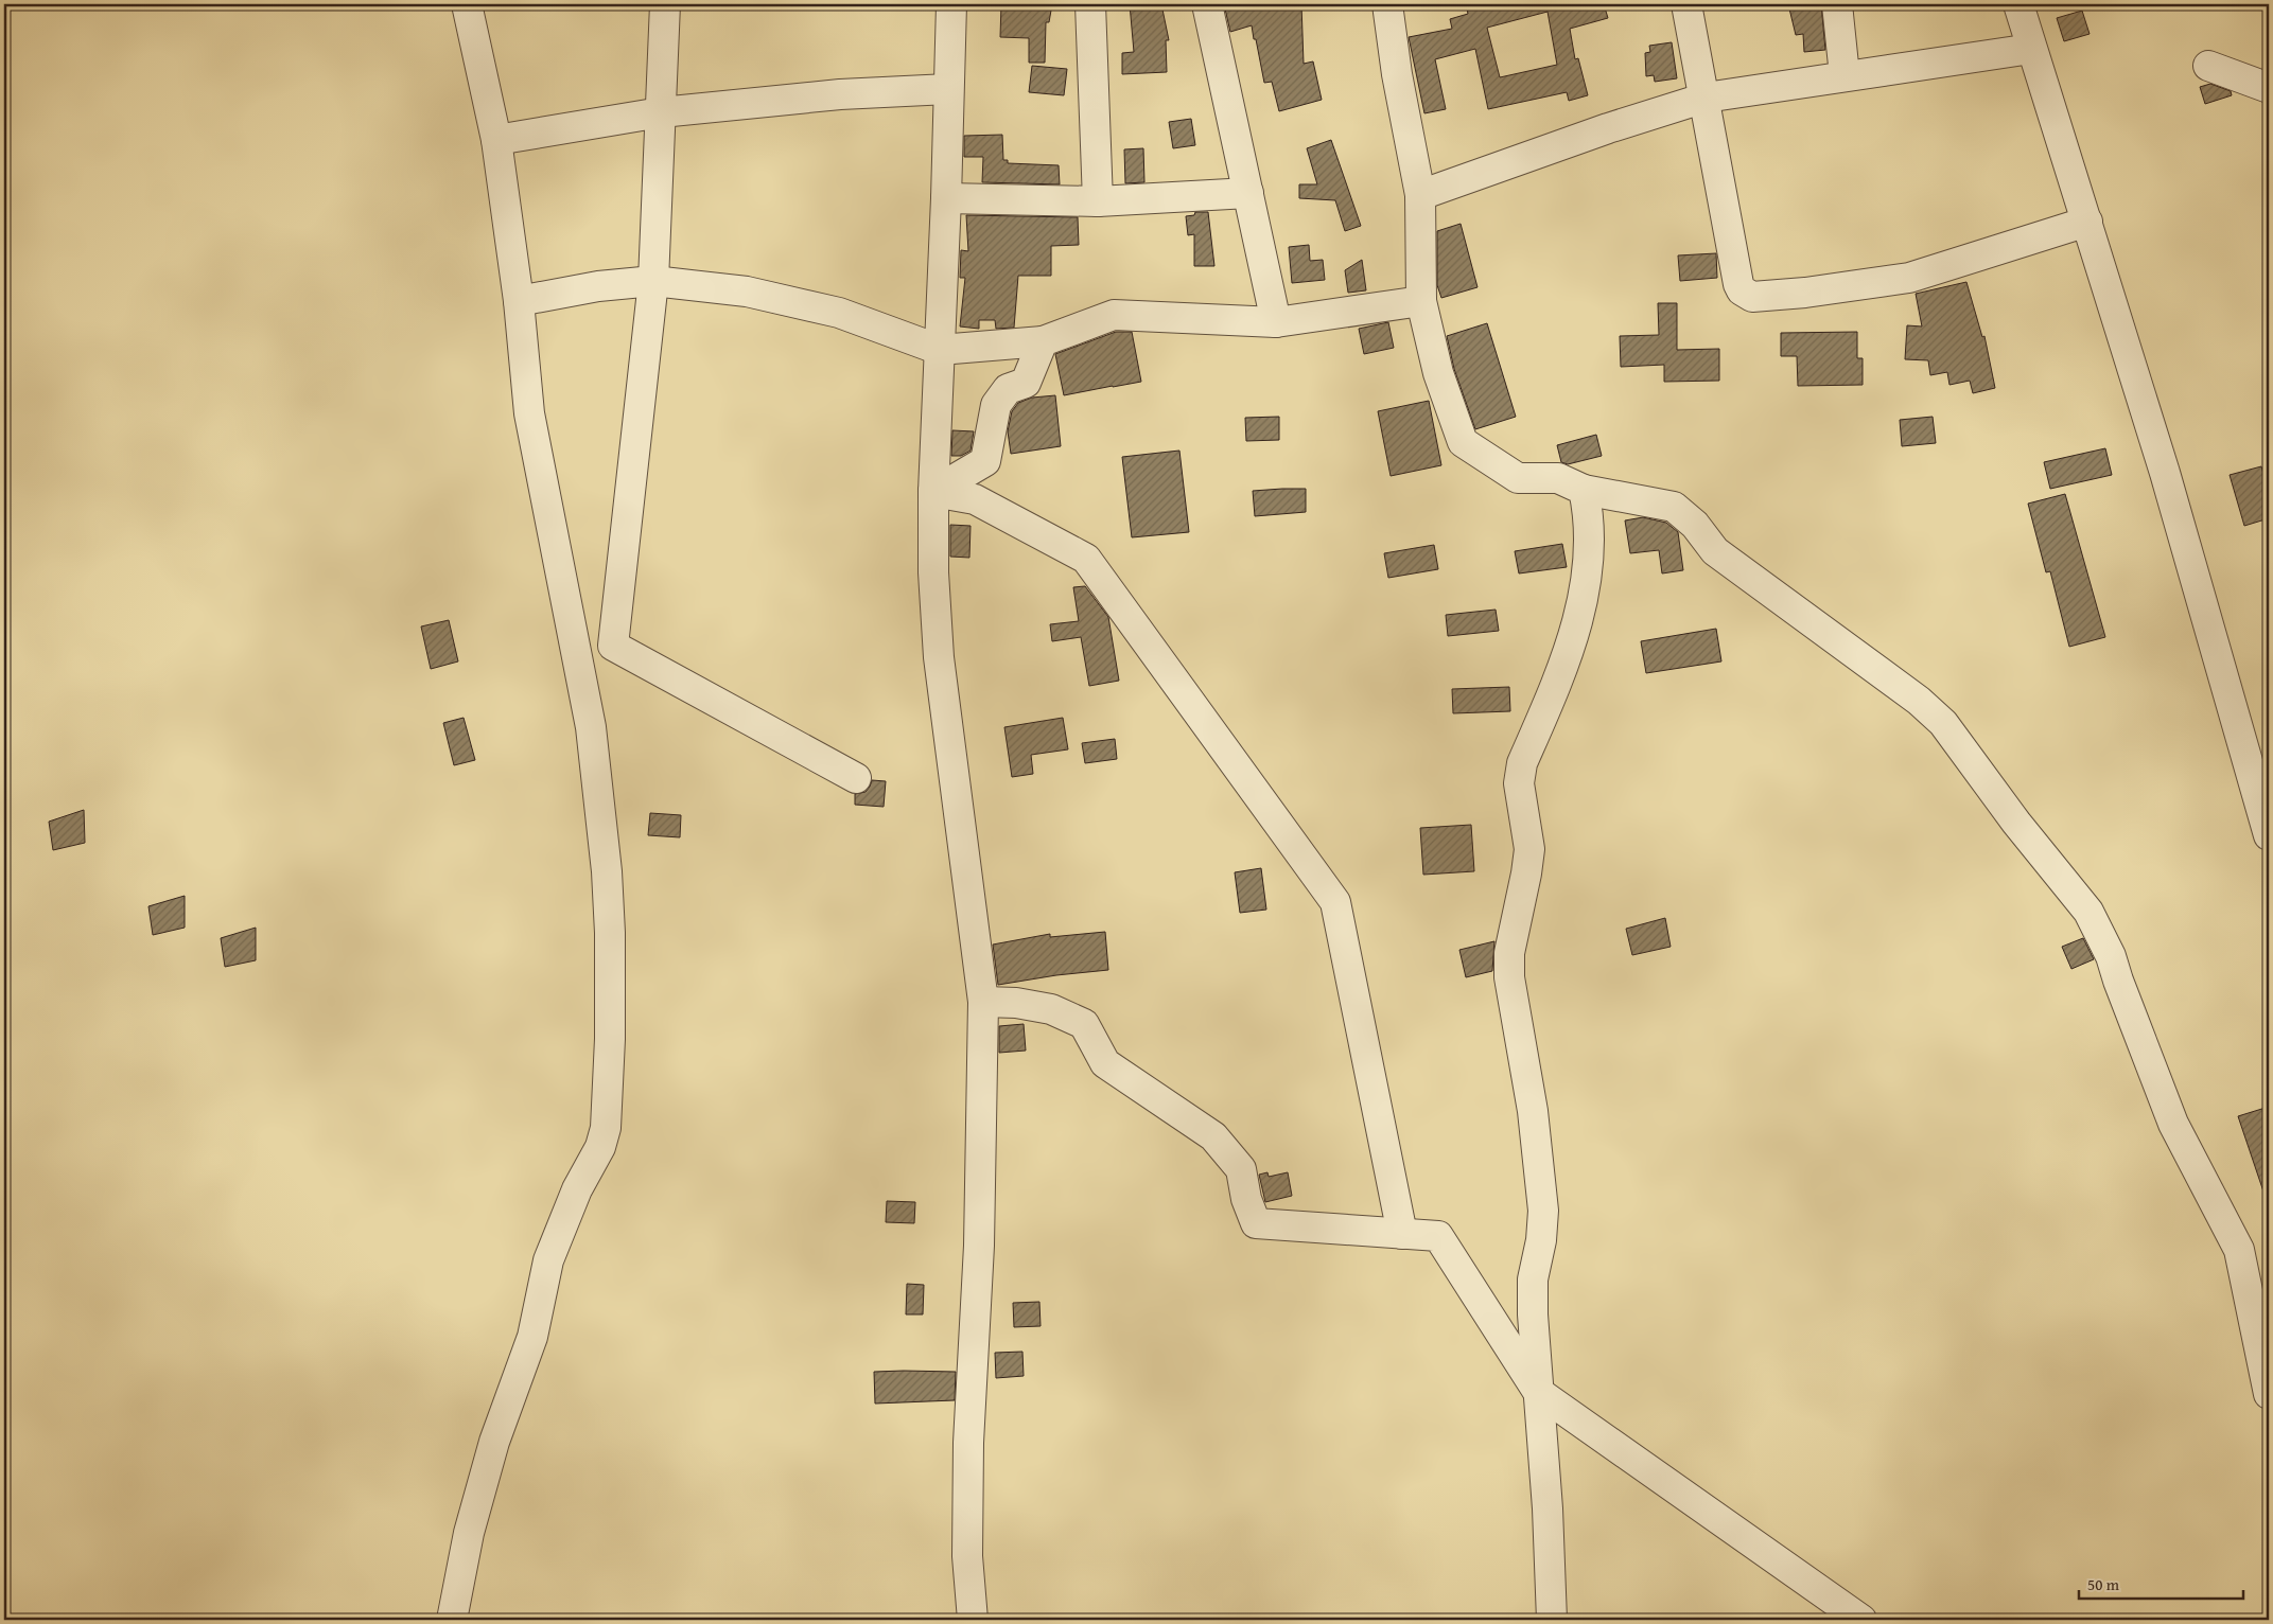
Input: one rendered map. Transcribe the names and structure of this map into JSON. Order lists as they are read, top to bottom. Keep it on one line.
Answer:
{"scale_bar":"50 m"}
